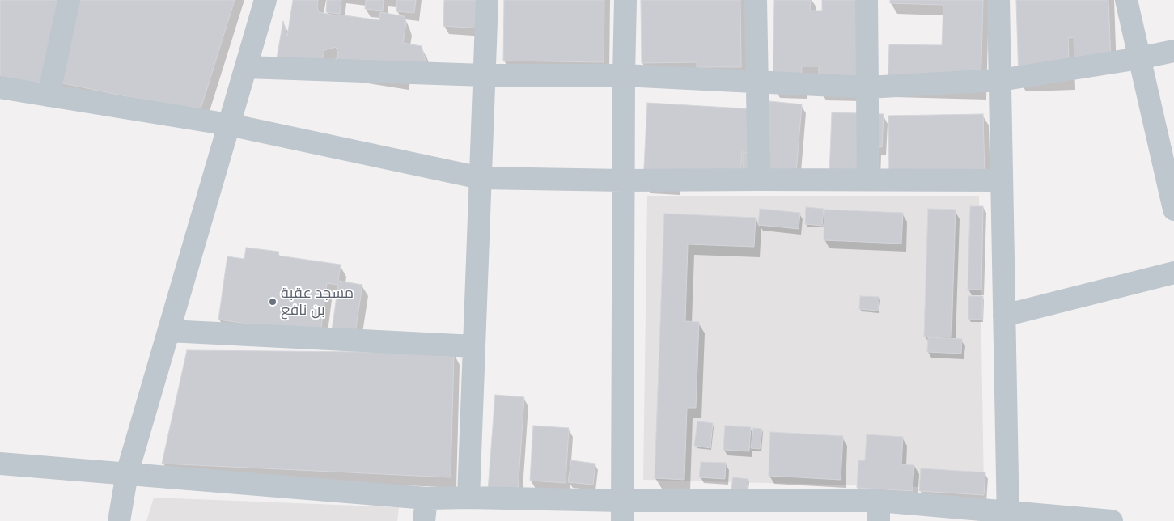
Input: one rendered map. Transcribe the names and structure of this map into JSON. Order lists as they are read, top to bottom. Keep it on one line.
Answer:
{"places":["مسجد عقبة بن نافع"]}
